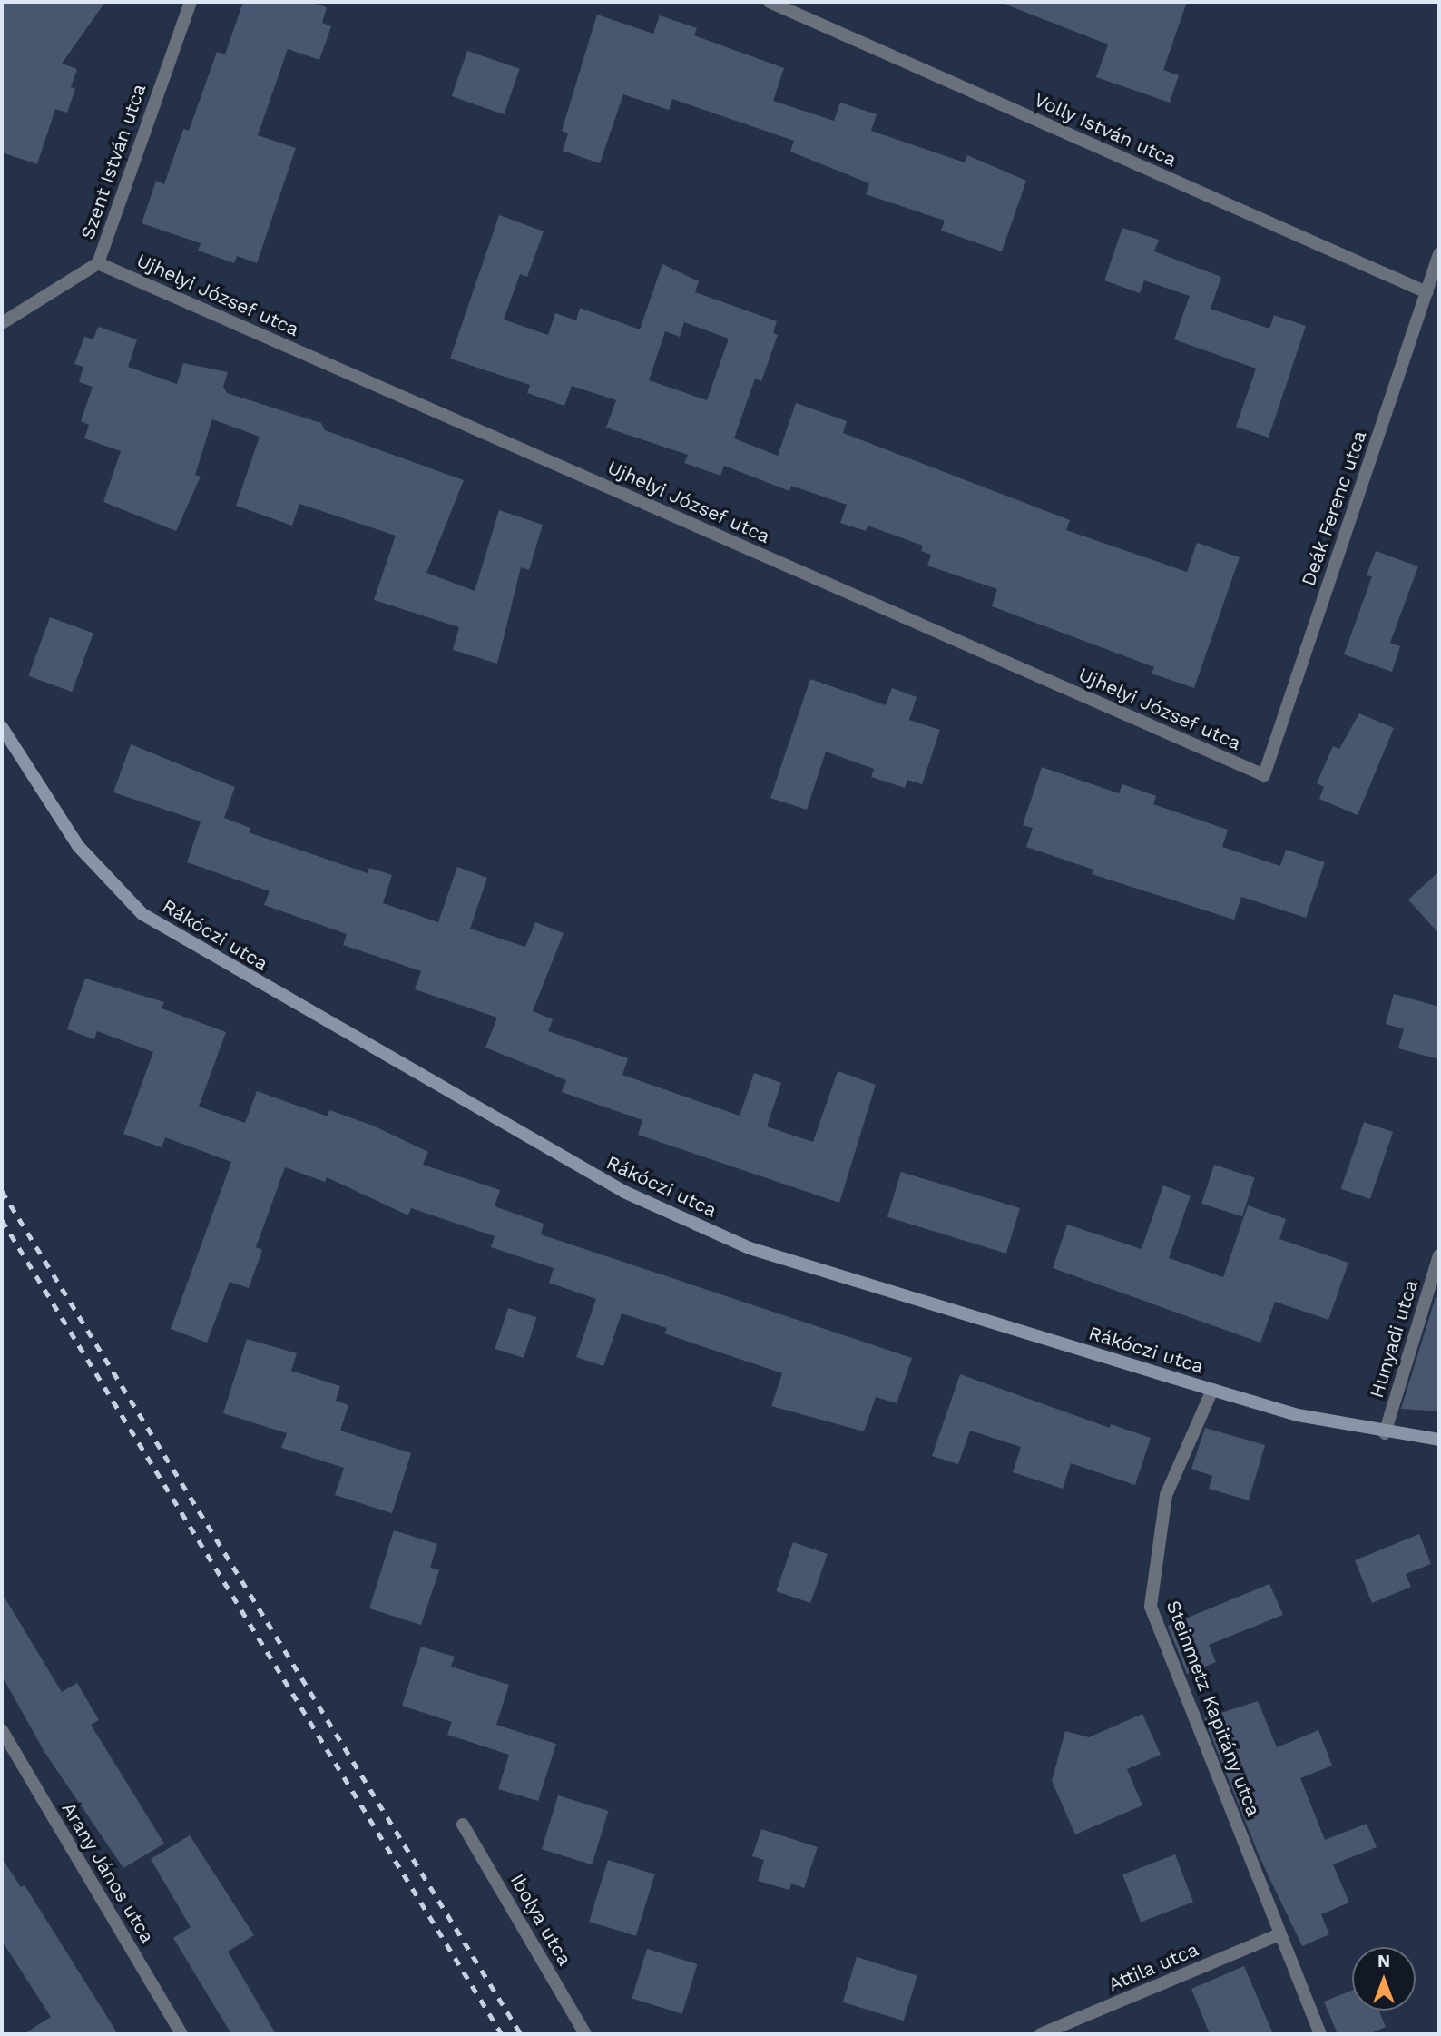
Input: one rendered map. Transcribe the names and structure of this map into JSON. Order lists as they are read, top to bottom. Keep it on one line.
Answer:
{"streets":{"main road":["Rákóczi utca"],"street":["Volly István utca","Szent István utca","Ujhelyi József utca","Deák Ferenc utca","Hunyadi utca","Steinmetz Kapitány utca","Arany János utca","Ibolya utca","Attila utca"]},"crossings":[["Volly István utca","Deák Ferenc utca"],["Szent István utca","Ujhelyi József utca"],["Ujhelyi József utca","Deák Ferenc utca"],["Rákóczi utca","Hunyadi utca"],["Rákóczi utca","Steinmetz Kapitány utca"],["Steinmetz Kapitány utca","Attila utca"]],"north":"top"}
